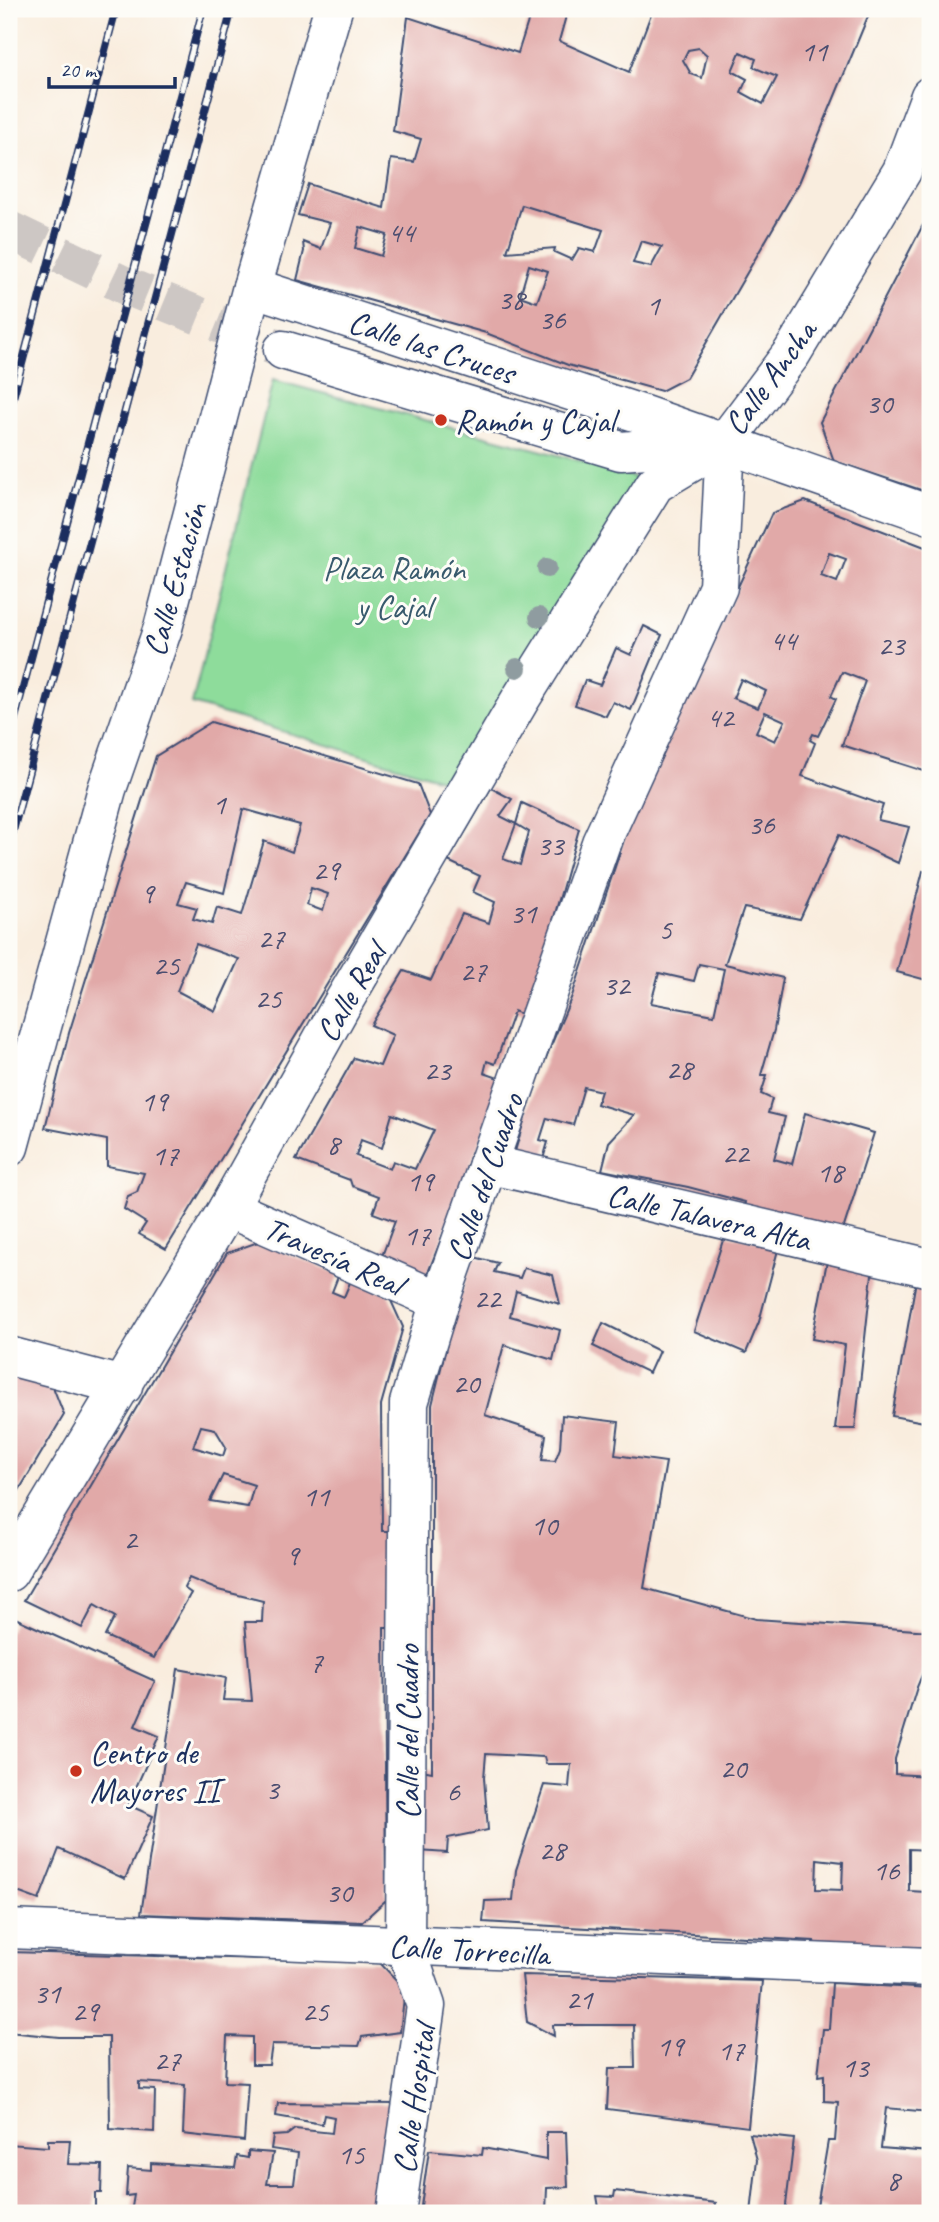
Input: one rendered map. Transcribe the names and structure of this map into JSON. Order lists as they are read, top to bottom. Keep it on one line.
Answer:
{"streets":{"street":["Calle las Cruces","Calle Ancha","Calle Estación","Calle Real","Calle del Cuadro","Calle Talavera Alta","Travesía Real","Calle Torrecilla","Calle Hospital"]},"crossings":[["Calle las Cruces","Calle Ancha"],["Calle las Cruces","Calle Estación"],["Calle las Cruces","Calle Real"],["Calle las Cruces","Calle del Cuadro"],["Calle Ancha","Calle Real"],["Calle Ancha","Calle del Cuadro"],["Calle Real","Calle del Cuadro"],["Calle Real","Travesía Real"],["Calle del Cuadro","Calle Talavera Alta"],["Calle del Cuadro","Travesía Real"],["Calle del Cuadro","Calle Torrecilla"],["Calle del Cuadro","Calle Hospital"],["Calle Torrecilla","Calle Hospital"]],"parks":["Plaza Ramón y Cajal"],"places":["Ramón y Cajal","Centro de Mayores II"],"house_numbers":["11","44","38","1","36","30","44","23","42","1","36","33","29","9","31","5","27","25","27","32","25","28","23","19","8","22","17","18","19","17","22","20","11","10","2","9","7","20","3","6","28","16","30","31","21","29","25","19","17","27","13","15","8"],"scale_bar":"20 m"}
